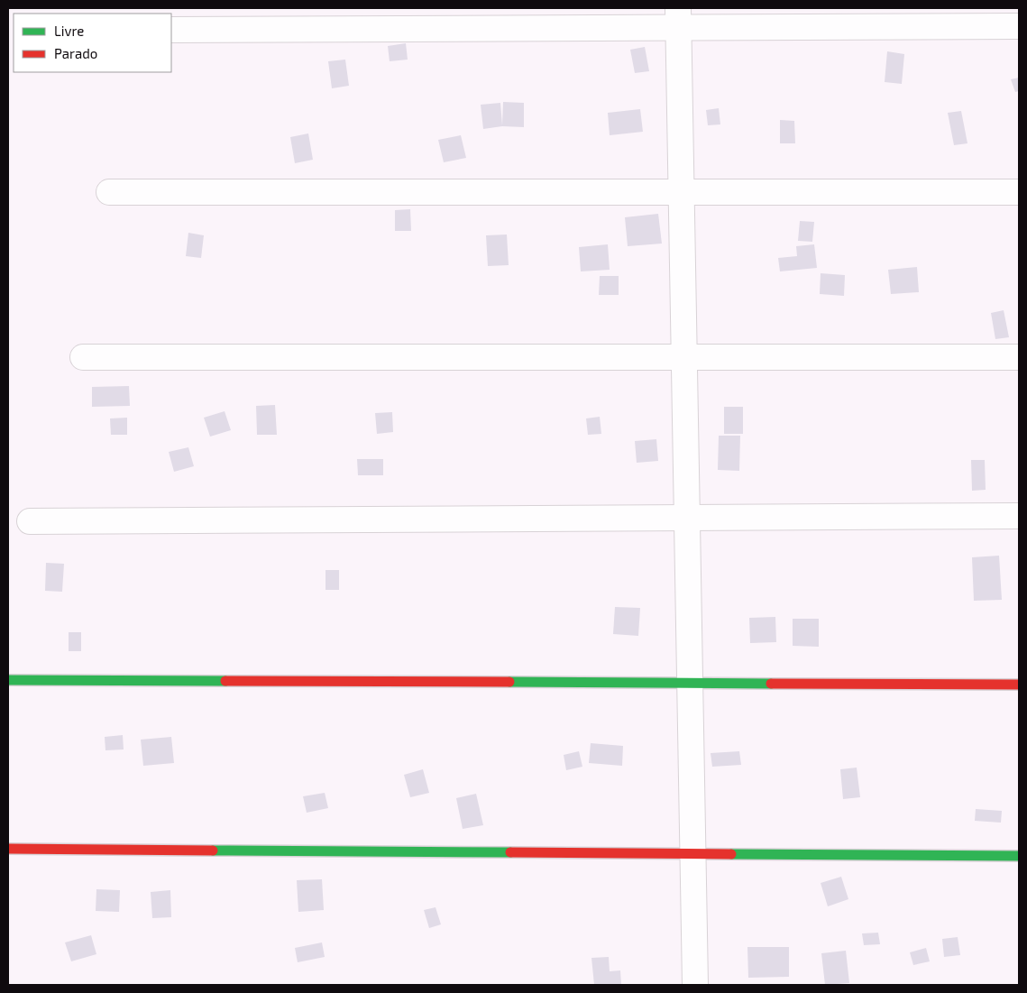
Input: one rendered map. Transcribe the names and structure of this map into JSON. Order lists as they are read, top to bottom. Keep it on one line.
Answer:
{"legend":["Livre","Parado"]}
